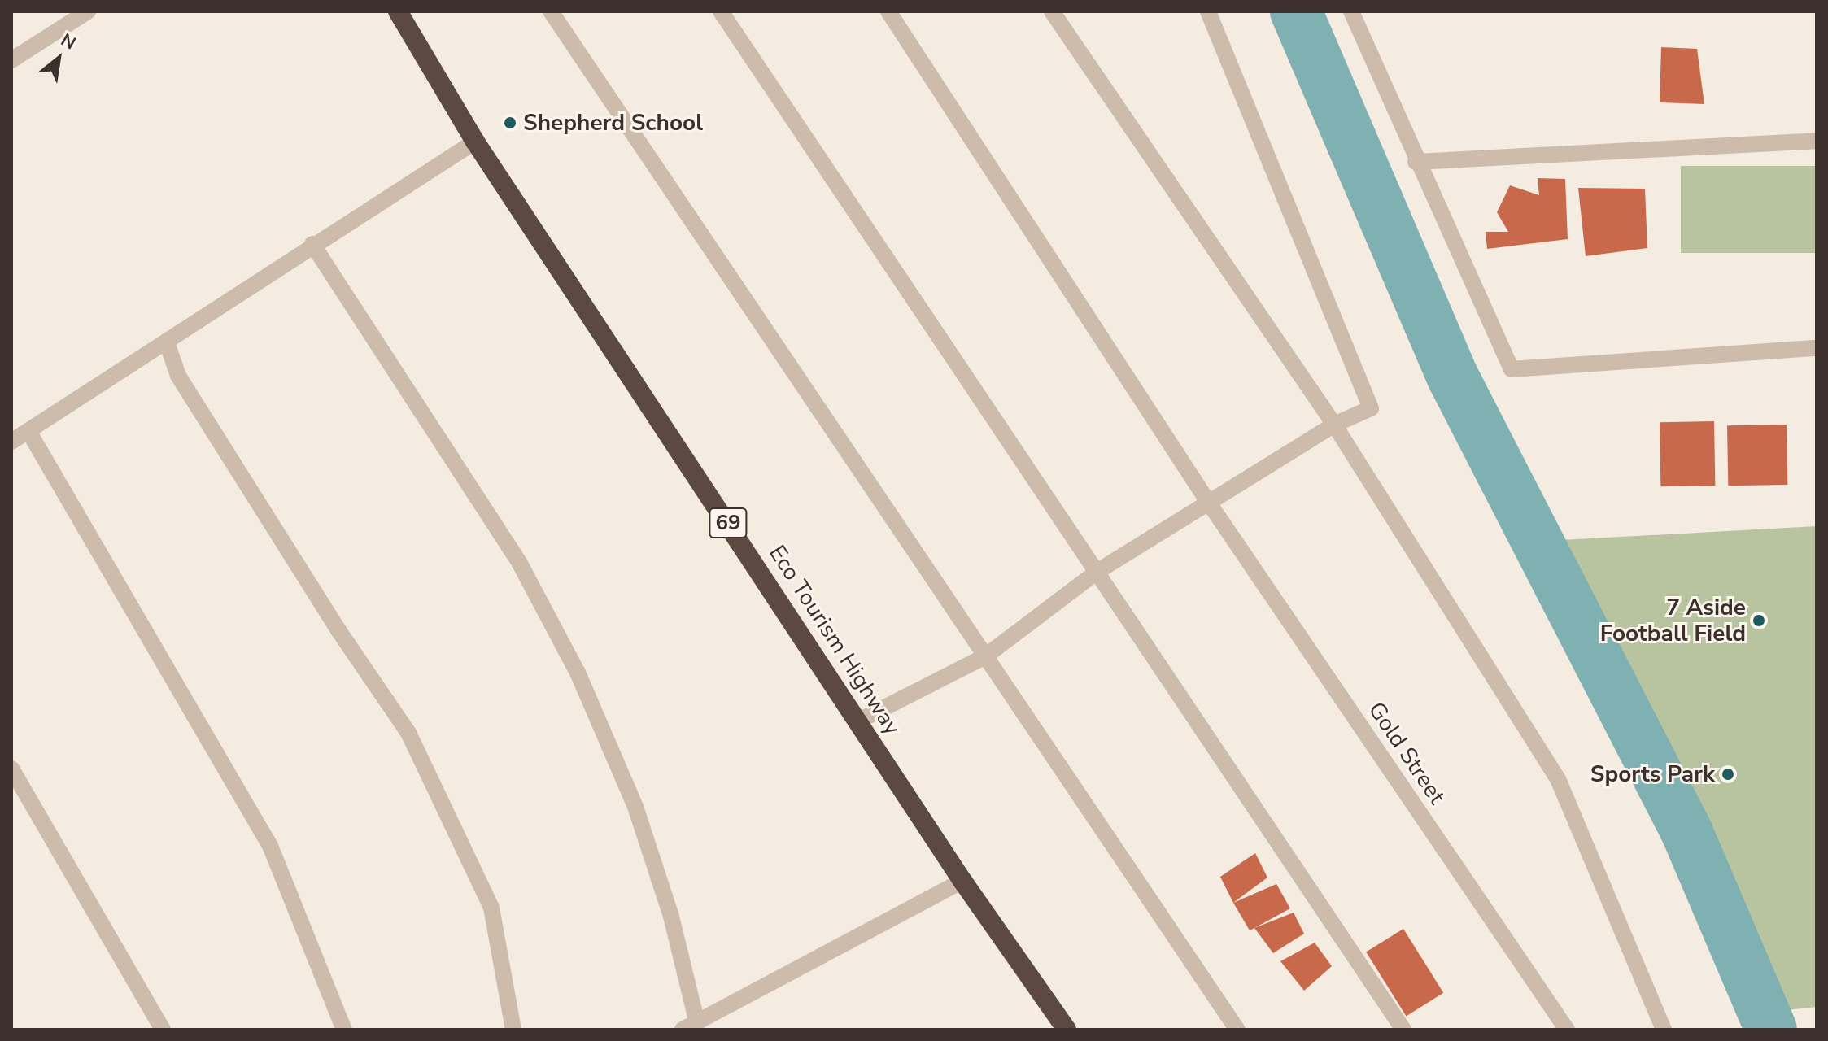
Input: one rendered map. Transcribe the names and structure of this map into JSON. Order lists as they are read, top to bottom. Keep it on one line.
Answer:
{"streets":{"highway":["69","Eco Tourism Highway"],"street":["Gold Street"]},"places":["Shepherd School","7 Aside Football Field","Sports Park"],"north":"top right"}
